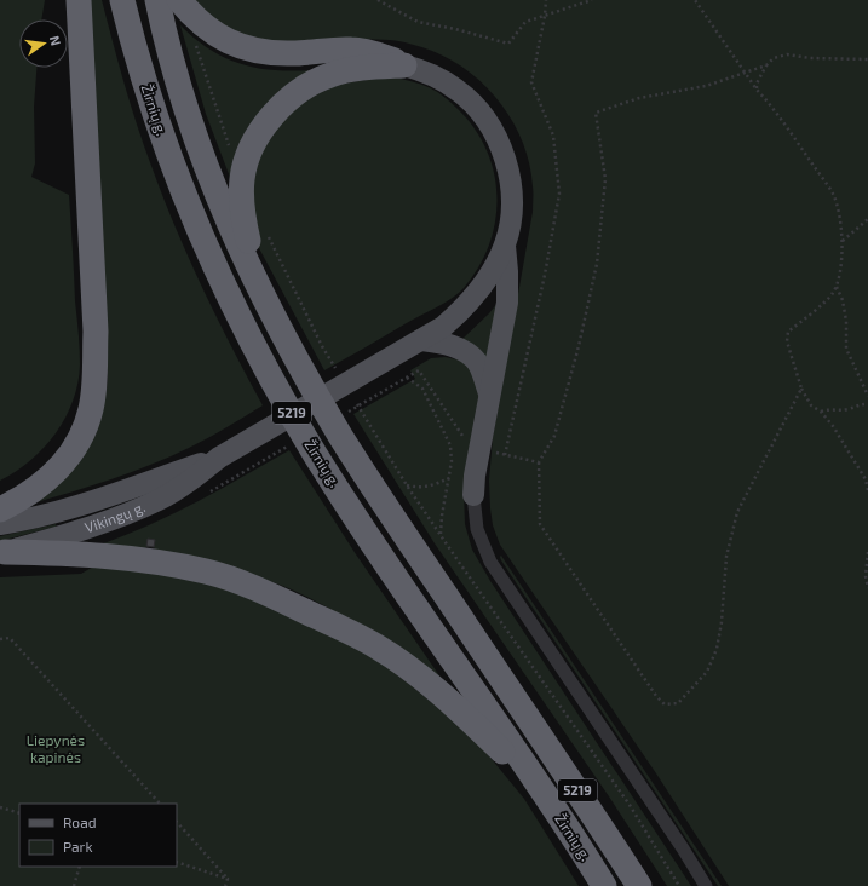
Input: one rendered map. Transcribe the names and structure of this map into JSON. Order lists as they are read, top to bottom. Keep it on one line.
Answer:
{"streets":{"highway":["Žirnių g.","5219"],"main road":["Vikingų g."]},"parks":["Liepynės kapinės"],"legend":["Road","Park"],"north":"right"}
